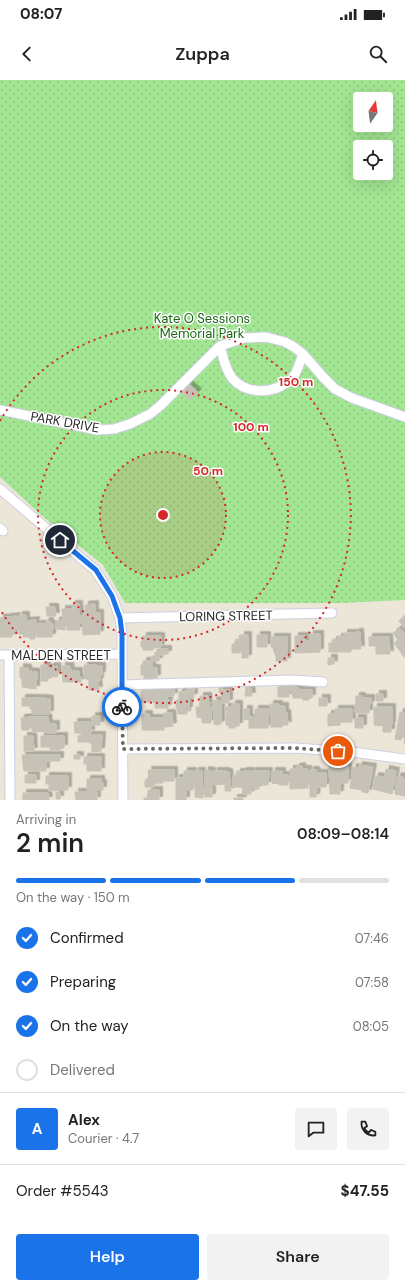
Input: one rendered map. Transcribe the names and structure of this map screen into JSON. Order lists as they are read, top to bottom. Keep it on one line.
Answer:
{"streets":{"street":["PARK DRIVE","LORING STREET","MALDEN STREET"]},"parks":["Kate O Sessions Memorial Park"],"north":"top","page":{"status":"08:07","header":"Zuppa","heading":["2 min","Arriving in","08:09–08:14"],"panel":["Alex","Courier · 4.7","Order #5543","$47.55"],"bar":"On the way · 150 m","list":[["Confirmed","07:46"],["Preparing","07:58"],["On the way","08:05"],"Delivered"],"round":"A","buttons":["Help","Share"]},"rings":["150 m","100 m","50 m"]}
